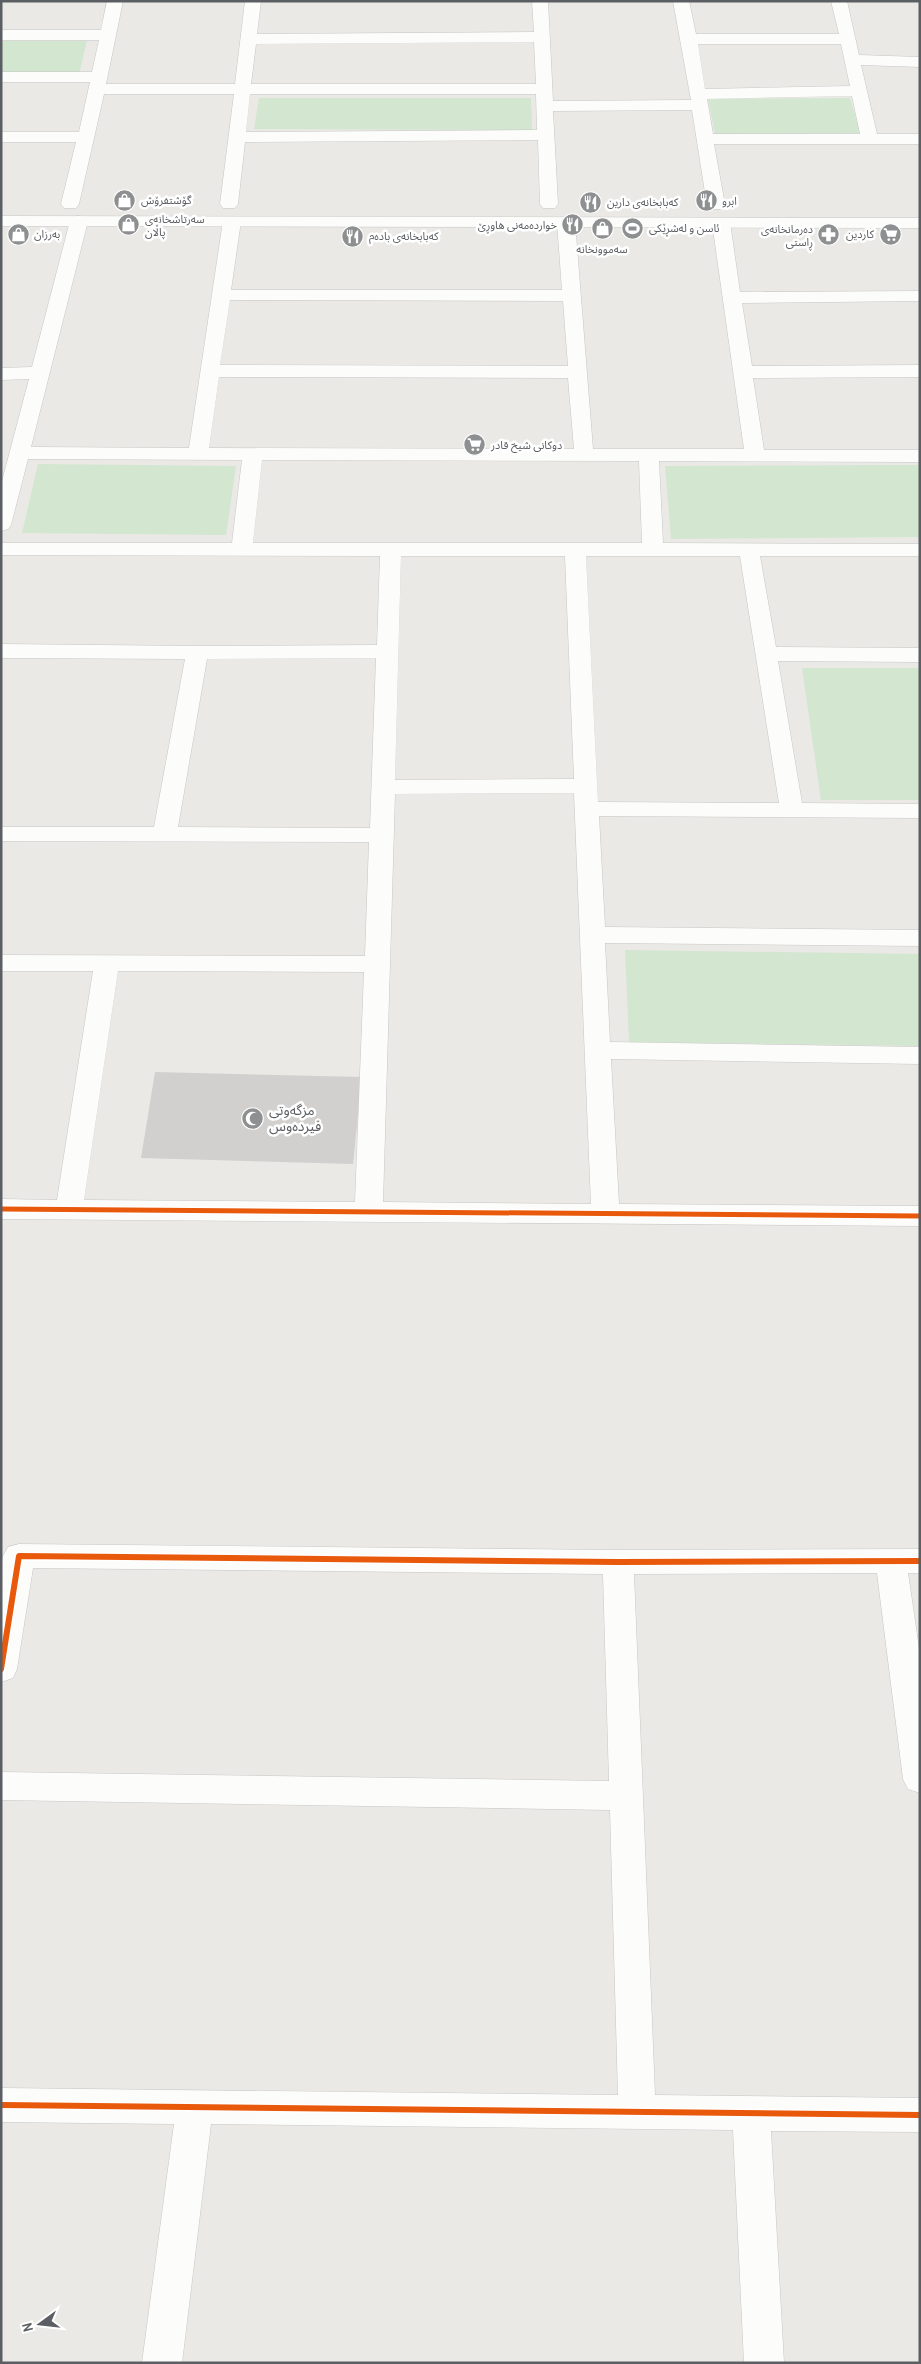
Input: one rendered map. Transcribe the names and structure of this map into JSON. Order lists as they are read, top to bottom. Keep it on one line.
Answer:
{"places":{"shop":["گۆشتفرۆش","سەرتاشخانەی پاڵان","سەموونخانە","بەرزان"],"restaurant":["ابرو","کەبابخانەی دارین","خواردەمەنی هاوڕێ","کەبابخانەی بادەم"],"sports":["ئاسن و لەشڕێکی"],"supermarket":["كاردين","دوکانی شیخ قادر"],"pharmacy":["دەرمانخانەی ڕاستی"],"mosque":["مزگە‌وتی فیردە‌وس"]},"north":"left"}
